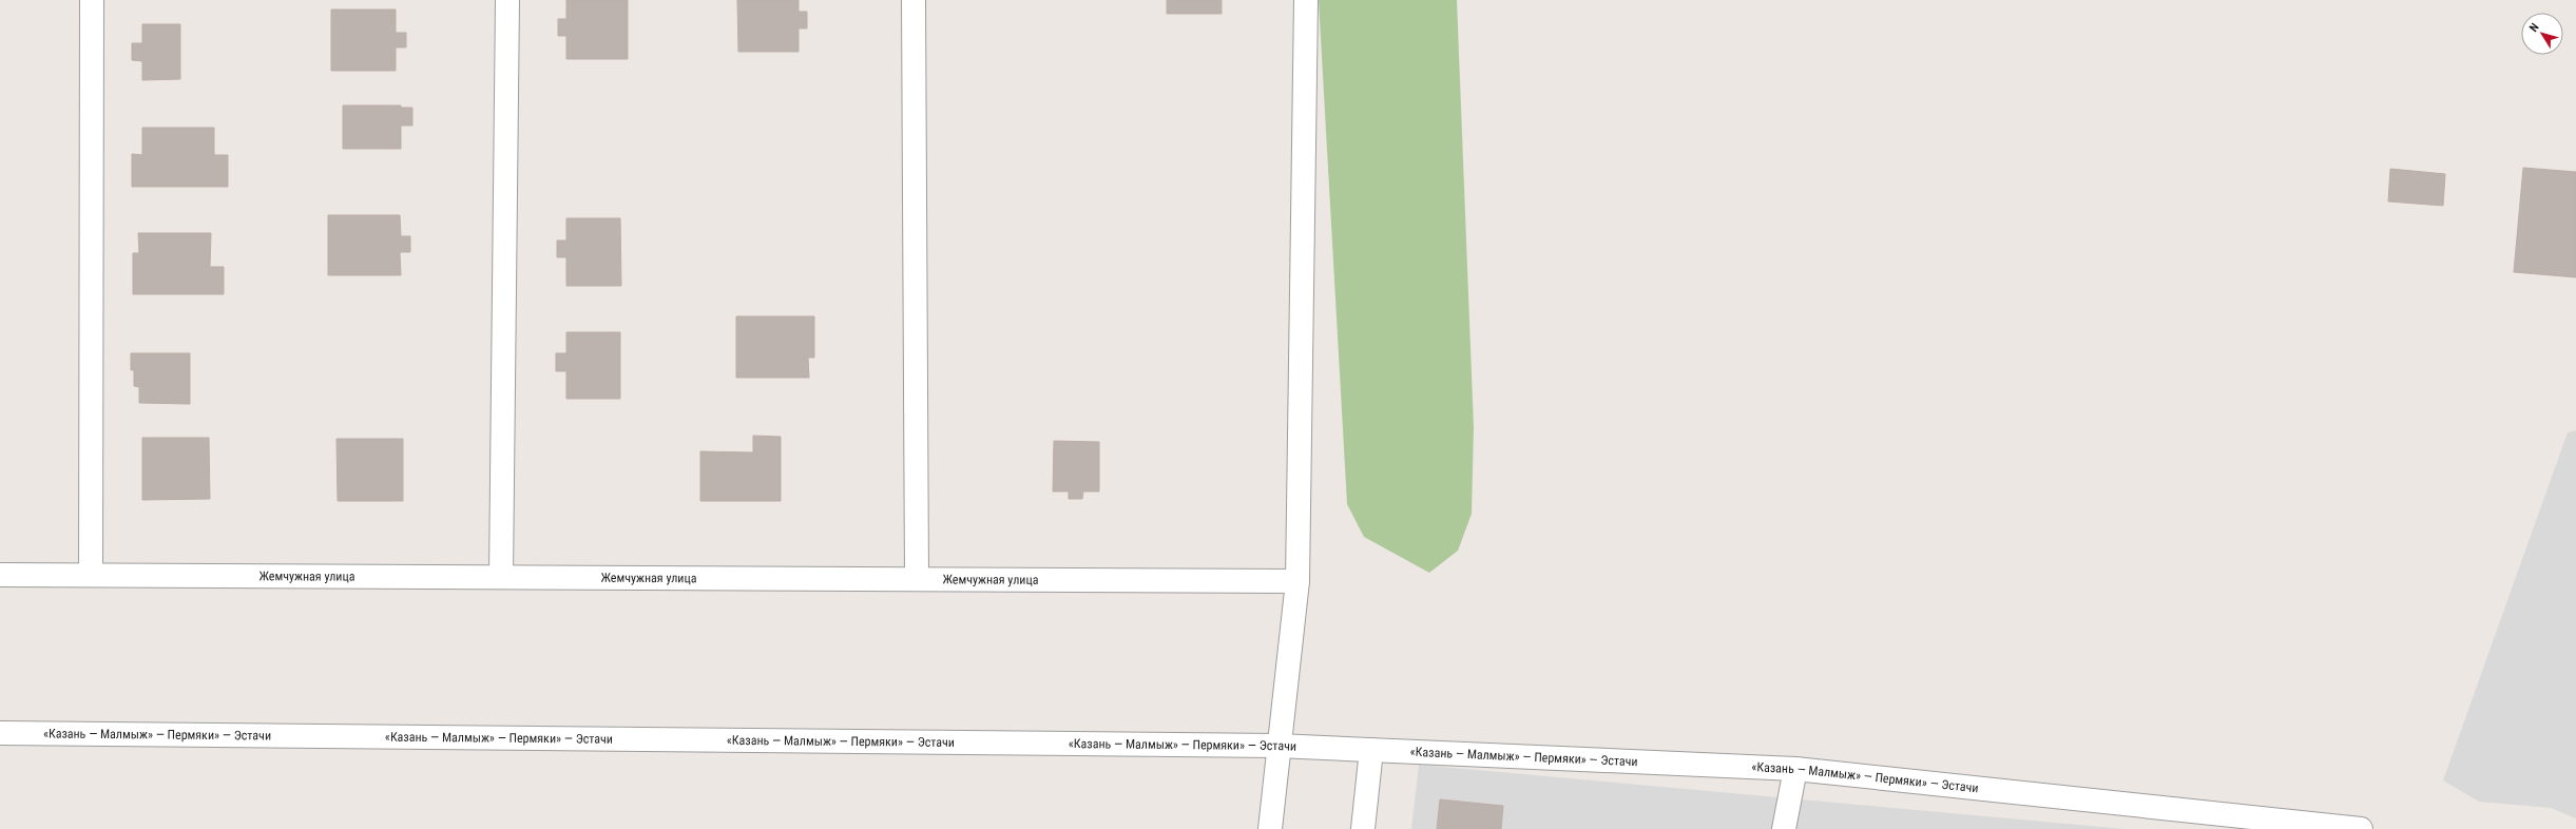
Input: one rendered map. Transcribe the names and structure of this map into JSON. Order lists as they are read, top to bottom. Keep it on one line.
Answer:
{"streets":{"street":["Жемчужная улица","«Казань — Малмыж» — Пермяки» — Эстачи"]},"north":"top left"}
